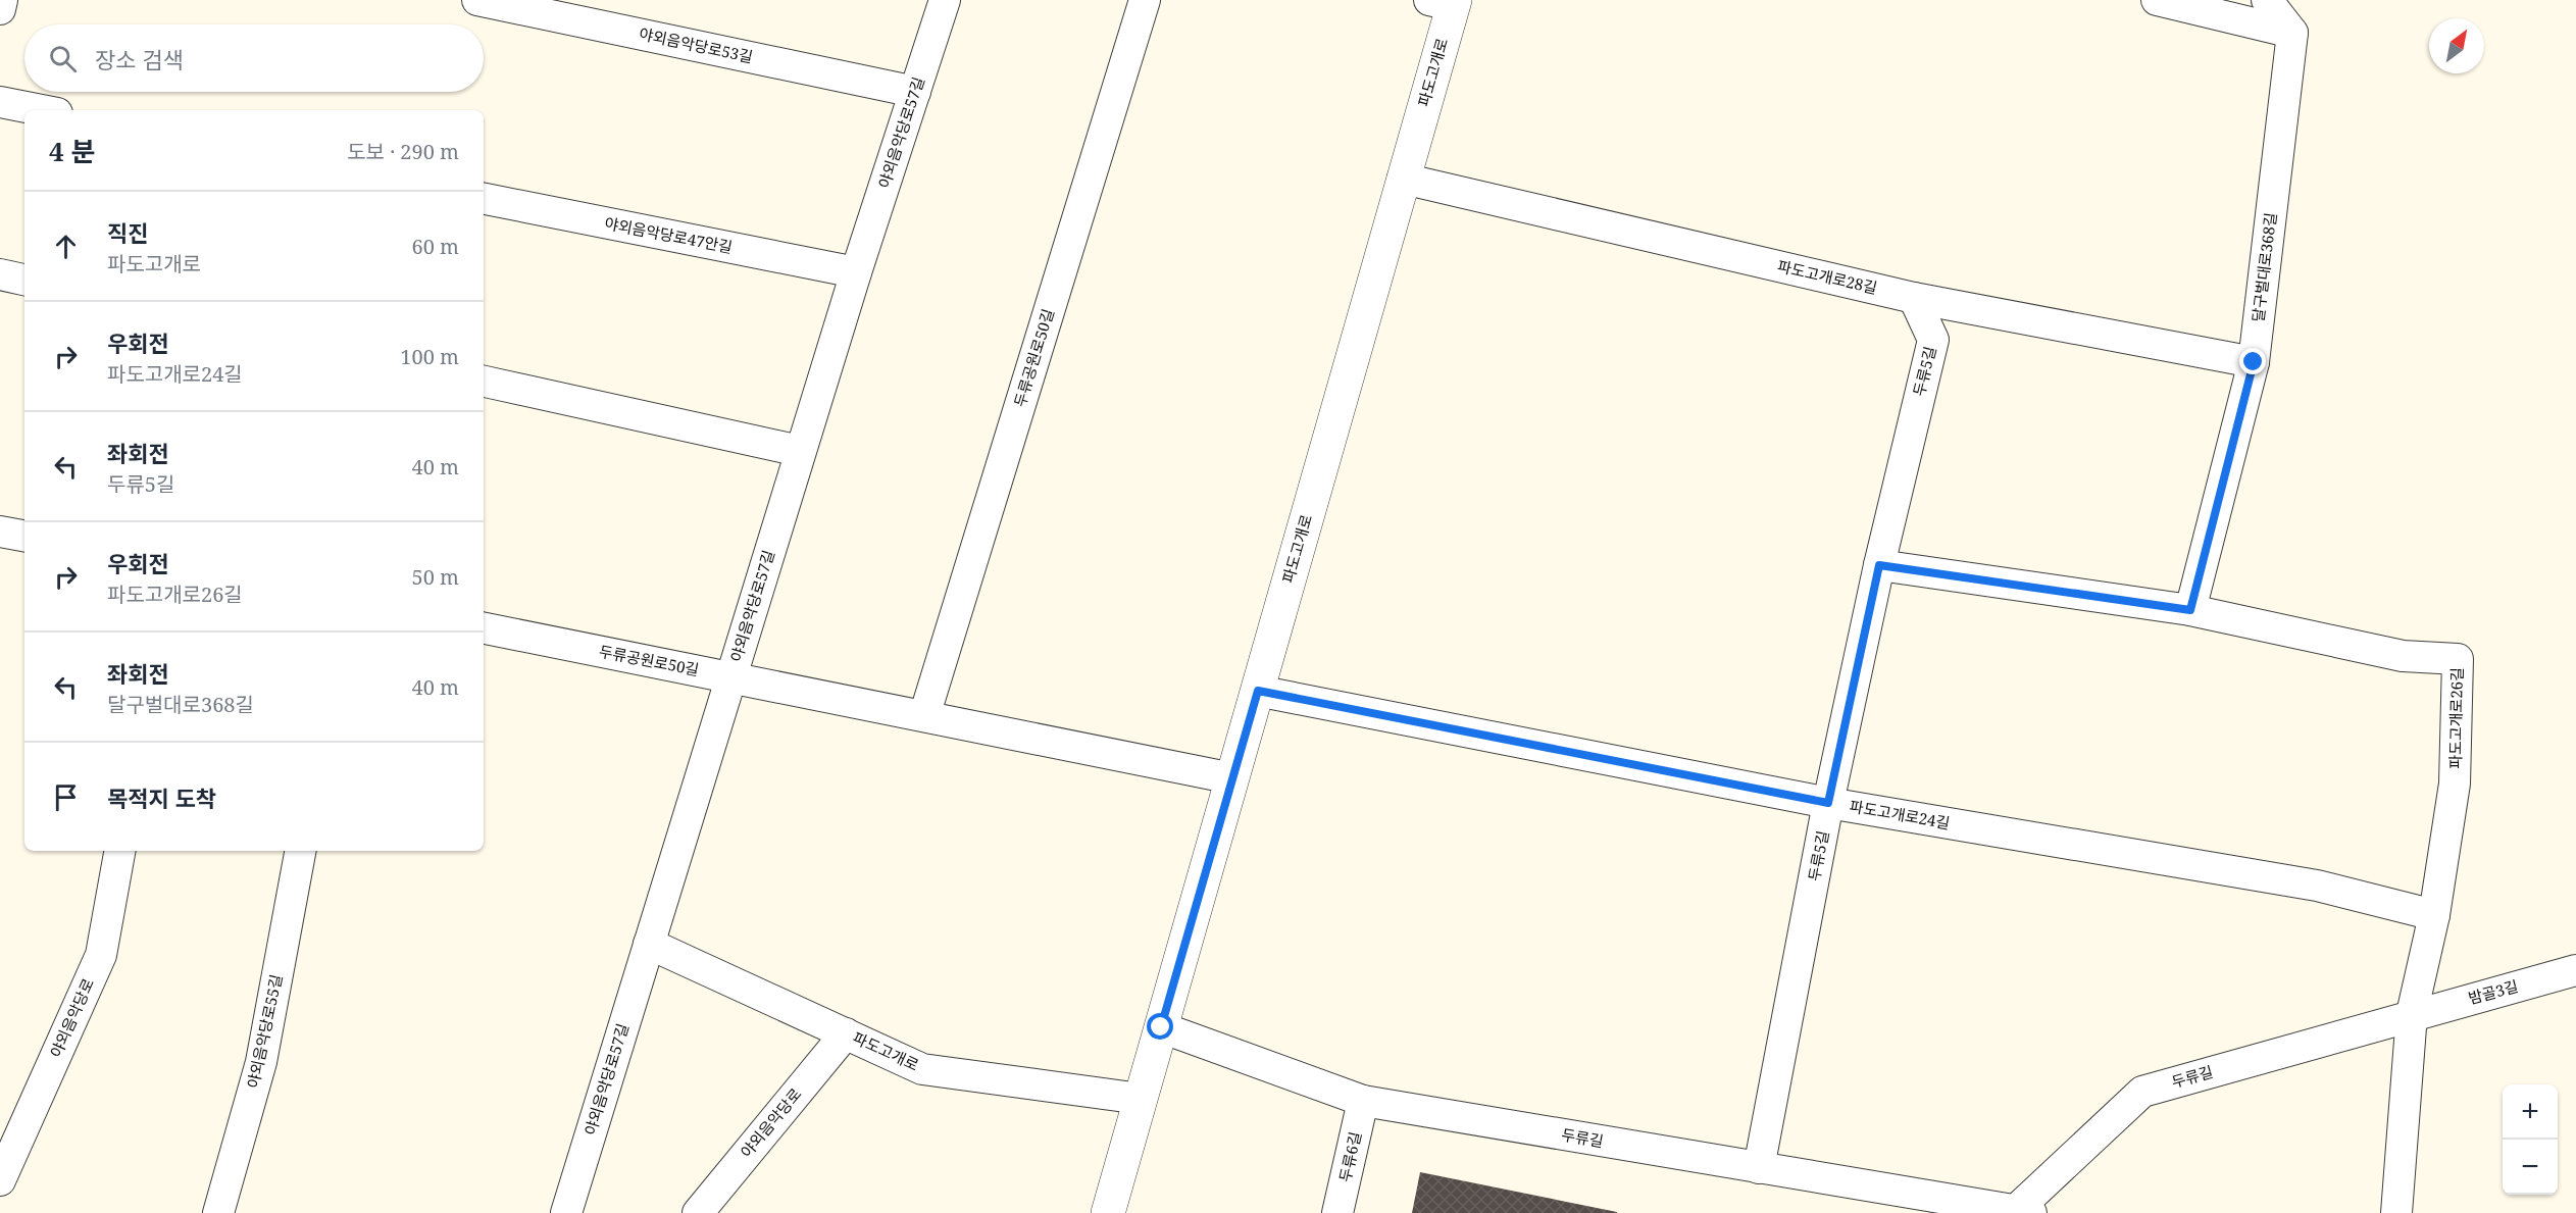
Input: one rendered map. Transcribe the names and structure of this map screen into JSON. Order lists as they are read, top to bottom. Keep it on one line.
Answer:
{"streets":{"street":["야외음악당로53길","파도고개로","야외음악당로57길","야외음악당로47안길","달구벌대로368길","파도고개로28길","두류공원로50길","두류5길","파도고개로26길","파도고개로24길","밤골3길","야외음악당로","야외음악당로55길","두류길","두류6길"]},"crossings":[["야외음악당로53길","야외음악당로57길"],["파도고개로","야외음악당로57길"],["파도고개로","파도고개로28길"],["파도고개로","두류공원로50길"],["파도고개로","파도고개로24길"],["파도고개로","야외음악당로"],["파도고개로","두류길"],["야외음악당로57길","야외음악당로47안길"],["야외음악당로57길","두류공원로50길"],["달구벌대로368길","파도고개로28길"],["달구벌대로368길","파도고개로26길"],["파도고개로28길","두류5길"],["두류5길","파도고개로26길"],["두류5길","파도고개로24길"],["두류5길","두류길"],["파도고개로26길","파도고개로24길"],["파도고개로26길","밤골3길"],["파도고개로26길","두류길"],["밤골3길","두류길"],["두류길","두류6길"]],"north":"top right","page":{"search":"장소 검색","heading":["4 분","도보 · 290 m"],"list":[["직진","파도고개로","60 m"],["우회전","파도고개로24길","100 m"],["좌회전","두류5길","40 m"],["우회전","파도고개로26길","50 m"],["좌회전","달구벌대로368길","40 m"],"목적지 도착"],"map_buttons":["+","−"]}}
